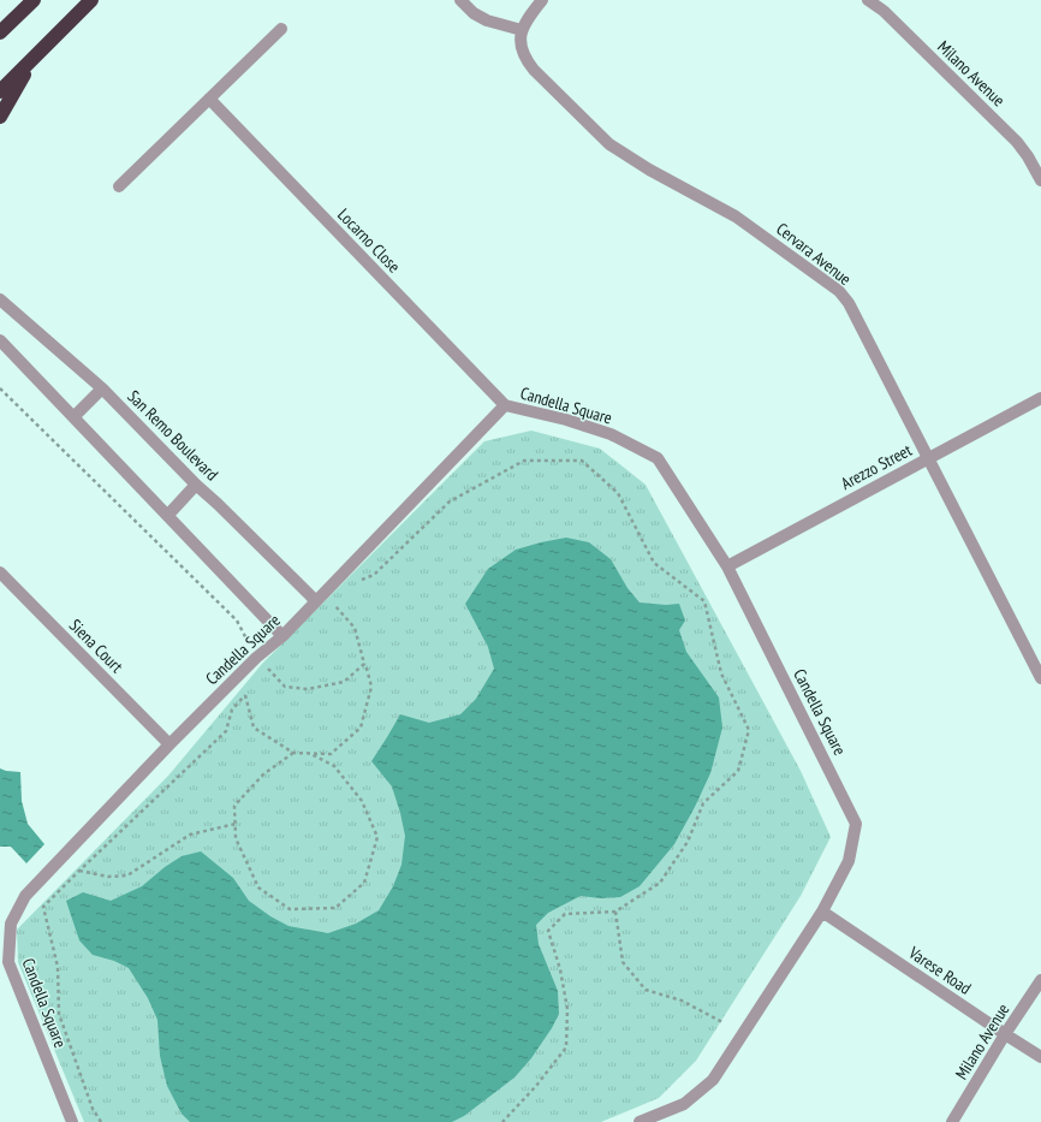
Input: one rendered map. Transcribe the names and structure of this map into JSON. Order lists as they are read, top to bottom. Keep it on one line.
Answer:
{"streets":{"street":["Milano Avenue","Locarno Close","Cervara Avenue","Candella Square","San Remo Boulevard","Arezzo Street","Siena Court","Varese Road"]},"crossings":[["Milano Avenue","Varese Road"],["Locarno Close","Candella Square"],["Cervara Avenue","Arezzo Street"],["Candella Square","San Remo Boulevard"],["Candella Square","Arezzo Street"],["Candella Square","Siena Court"],["Candella Square","Varese Road"]]}
